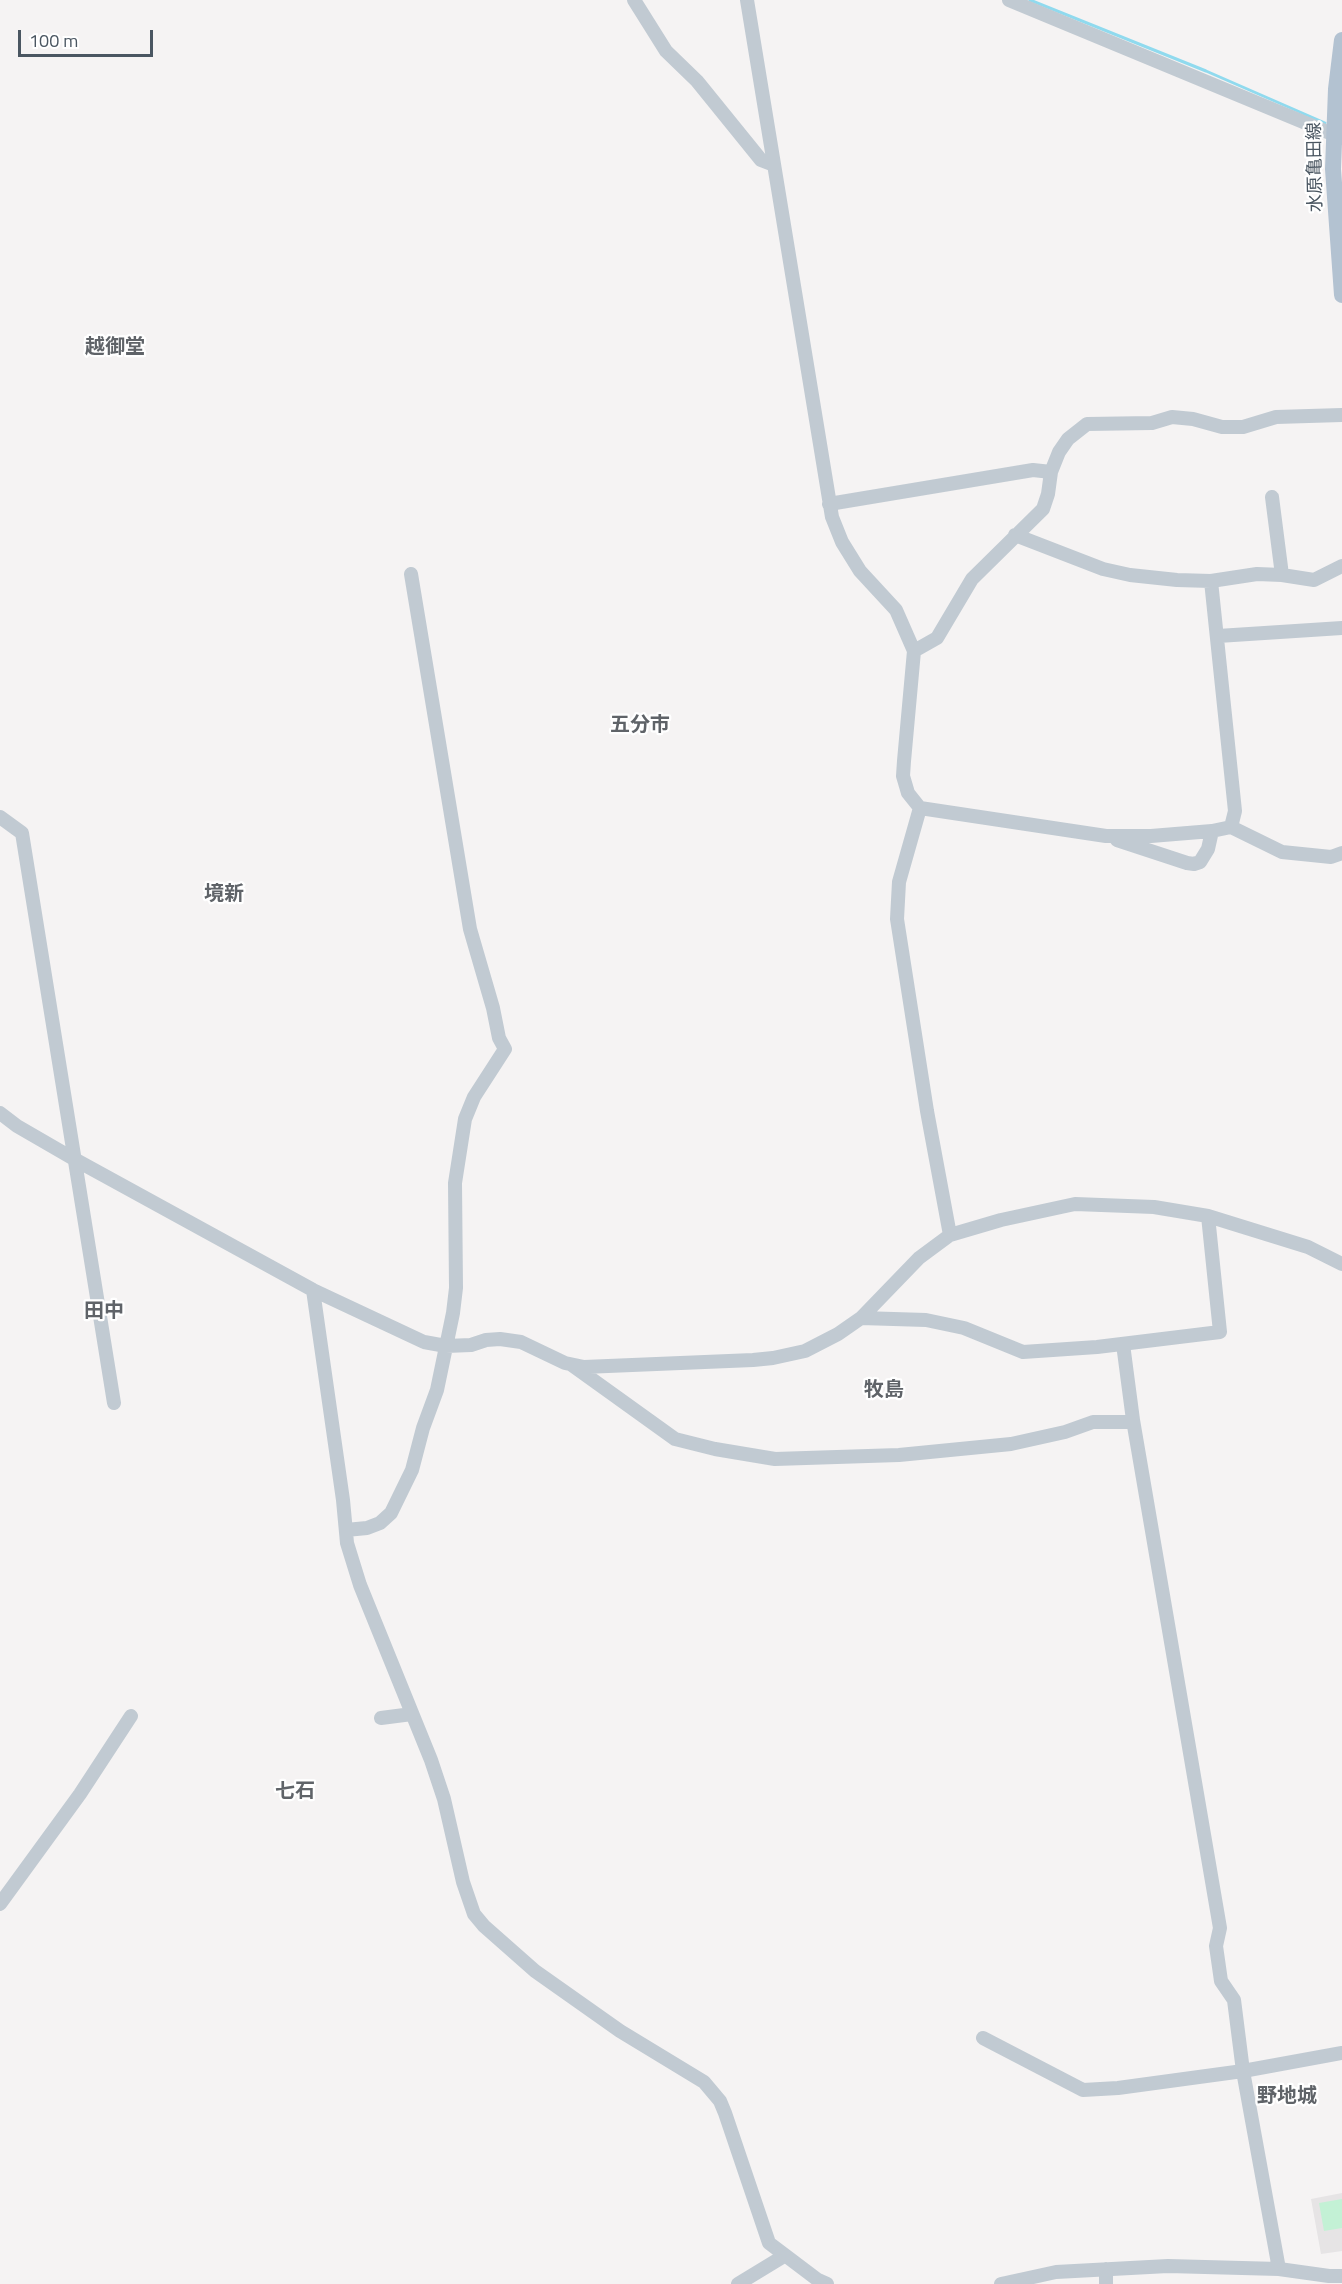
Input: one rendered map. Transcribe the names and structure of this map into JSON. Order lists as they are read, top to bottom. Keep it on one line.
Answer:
{"streets":{"main road":["水原亀田線"]},"districts":["越御堂","五分市","境新","田中","牧島","七石","野地城"],"scale_bar":"100 m"}
